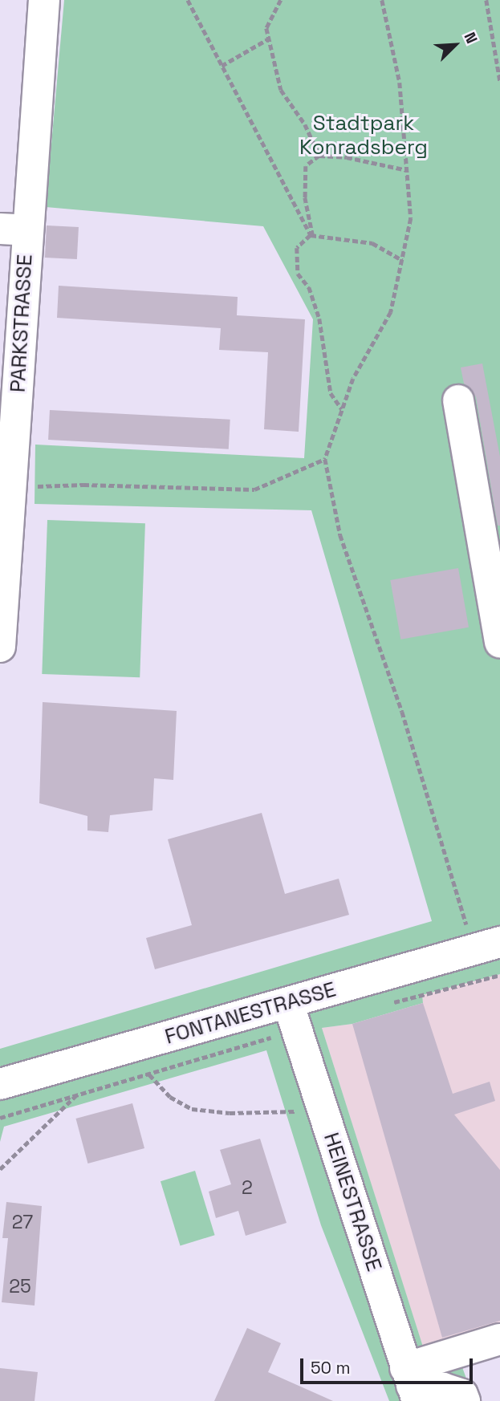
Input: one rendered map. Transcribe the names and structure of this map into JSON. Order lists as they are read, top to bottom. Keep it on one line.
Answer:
{"streets":{"street":["PARKSTRASSE","FONTANESTRASSE","HEINESTRASSE"]},"crossings":[["FONTANESTRASSE","HEINESTRASSE"]],"parks":["Stadtpark Konradsberg"],"house_numbers":["2","27","25"],"scale_bar":"50 m","north":"top right"}
